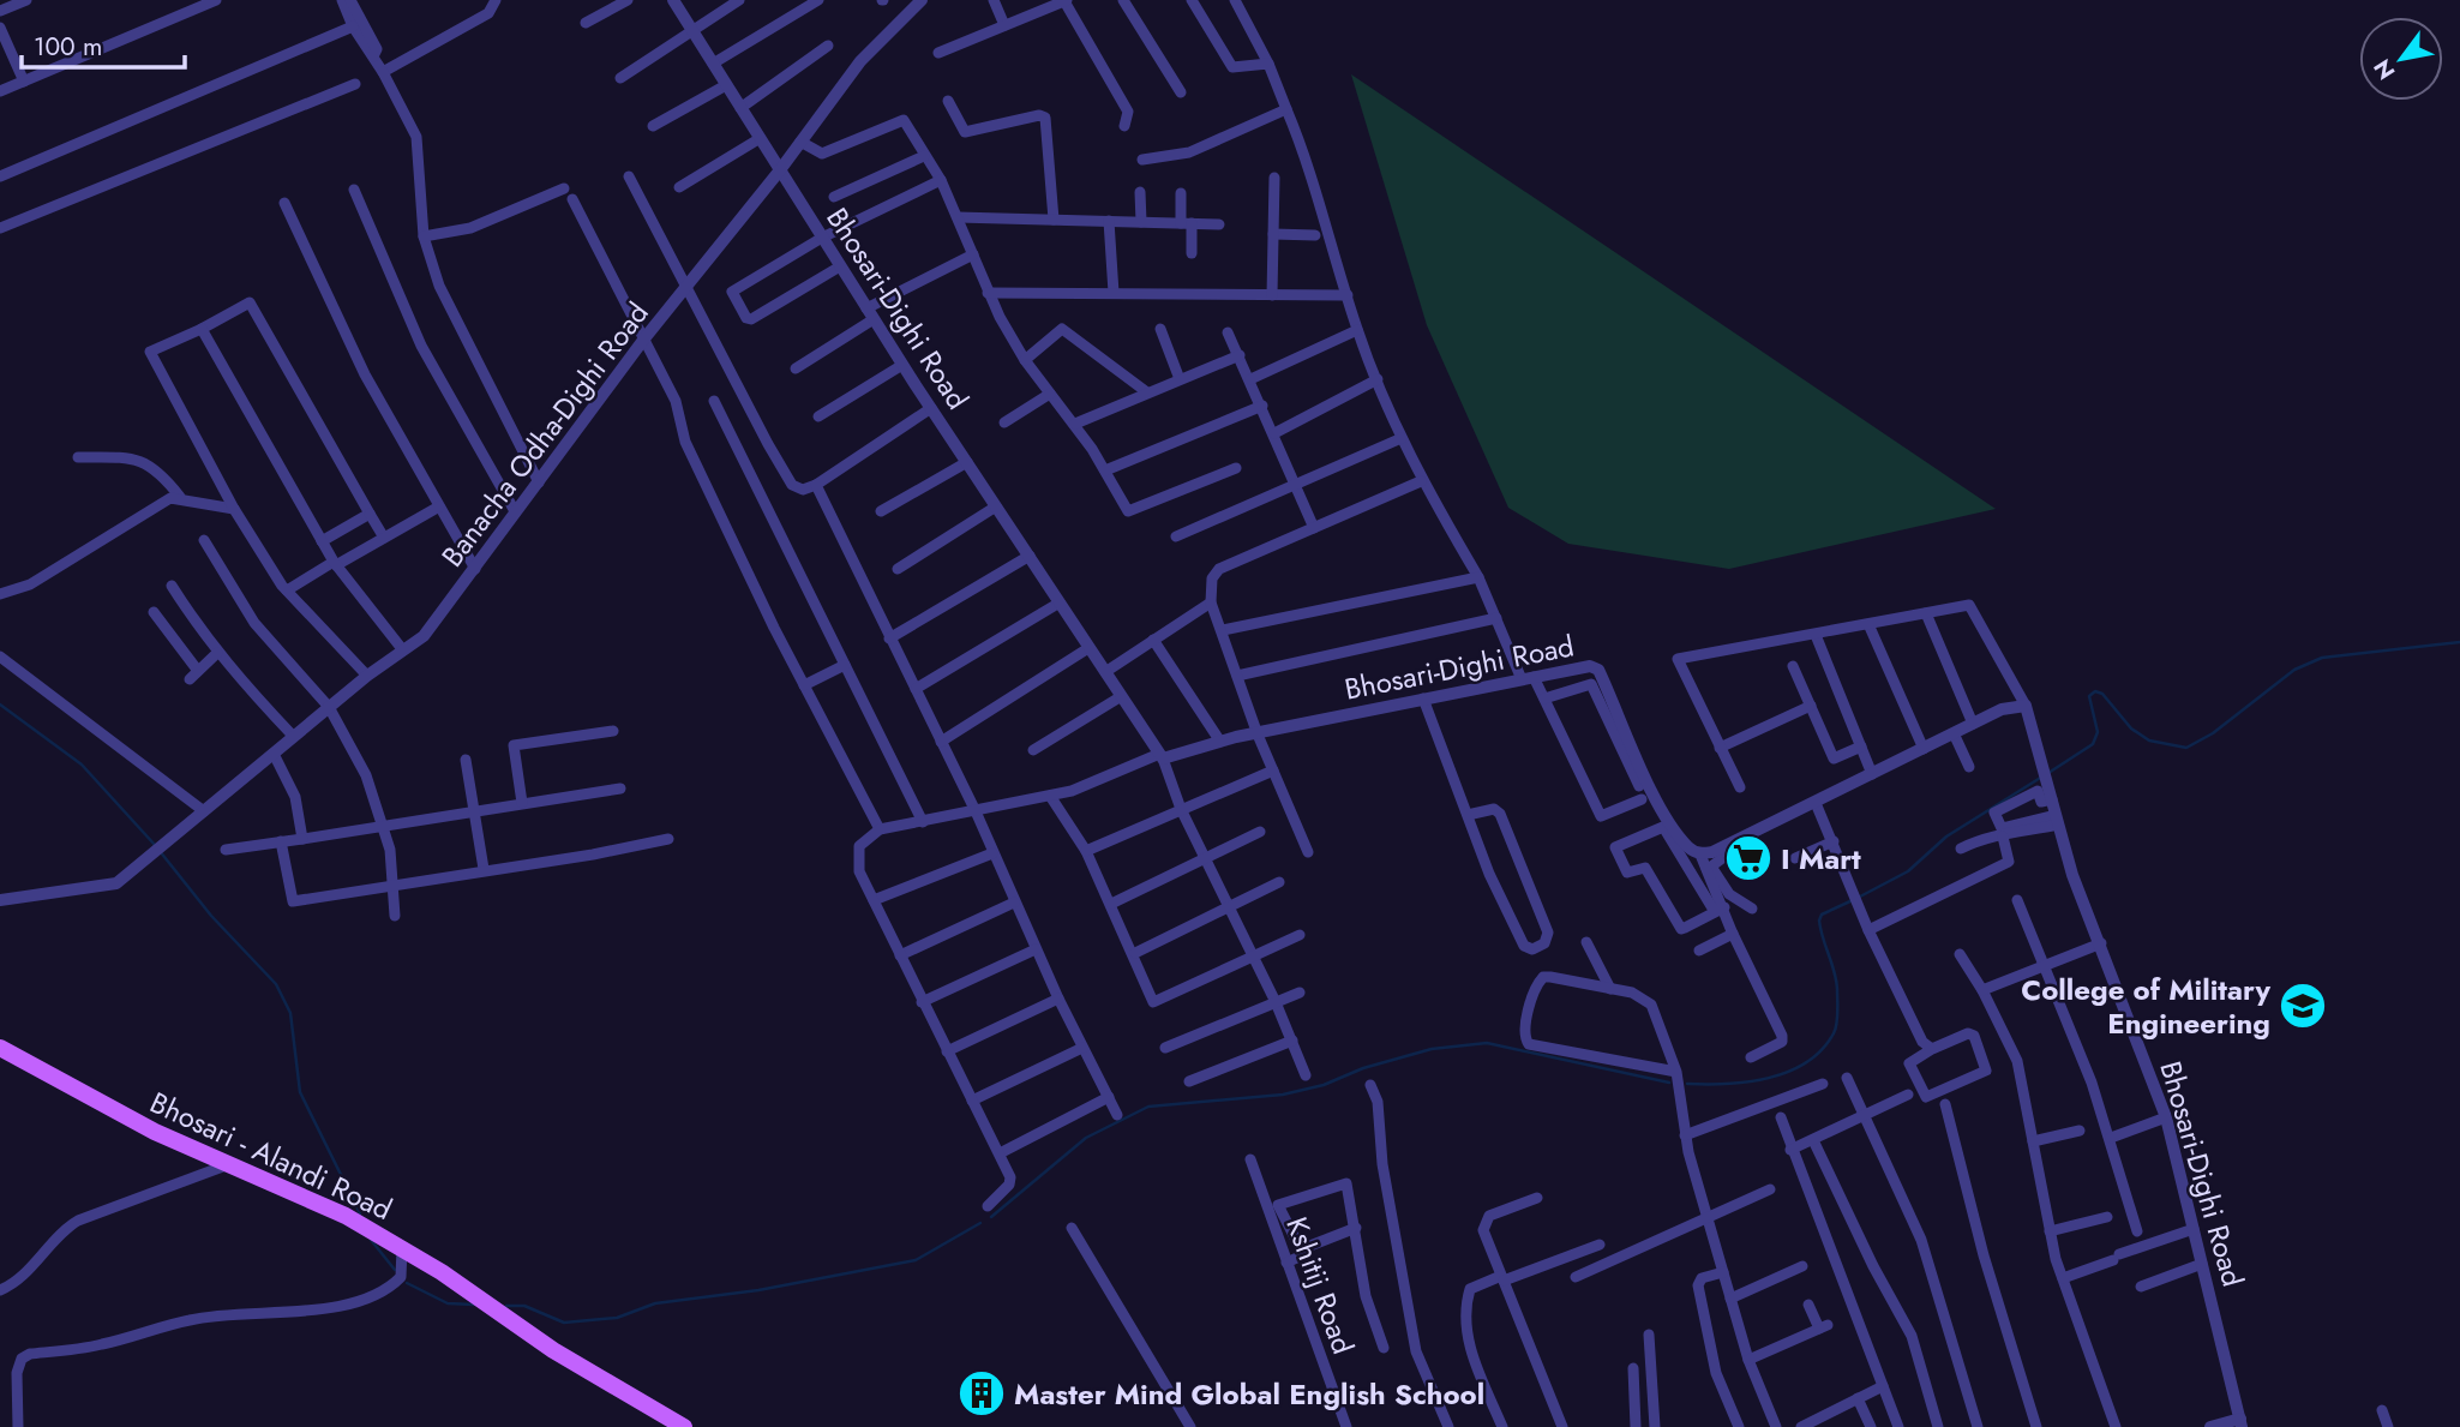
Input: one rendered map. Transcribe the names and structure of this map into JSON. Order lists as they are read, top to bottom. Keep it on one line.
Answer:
{"streets":{"main road":["Bhosari - Alandi Road"],"street":["Bhosari-Dighi Road","Banacha Odha-Dighi Road","Kshitij Road"]},"crossings":[["Bhosari-Dighi Road","Banacha Odha-Dighi Road"]],"places":{"supermarket":["I Mart"],"school or university":["College of Military Engineering"],"building":["Master Mind Global English School"]},"scale_bar":"100 m","north":"bottom left"}
